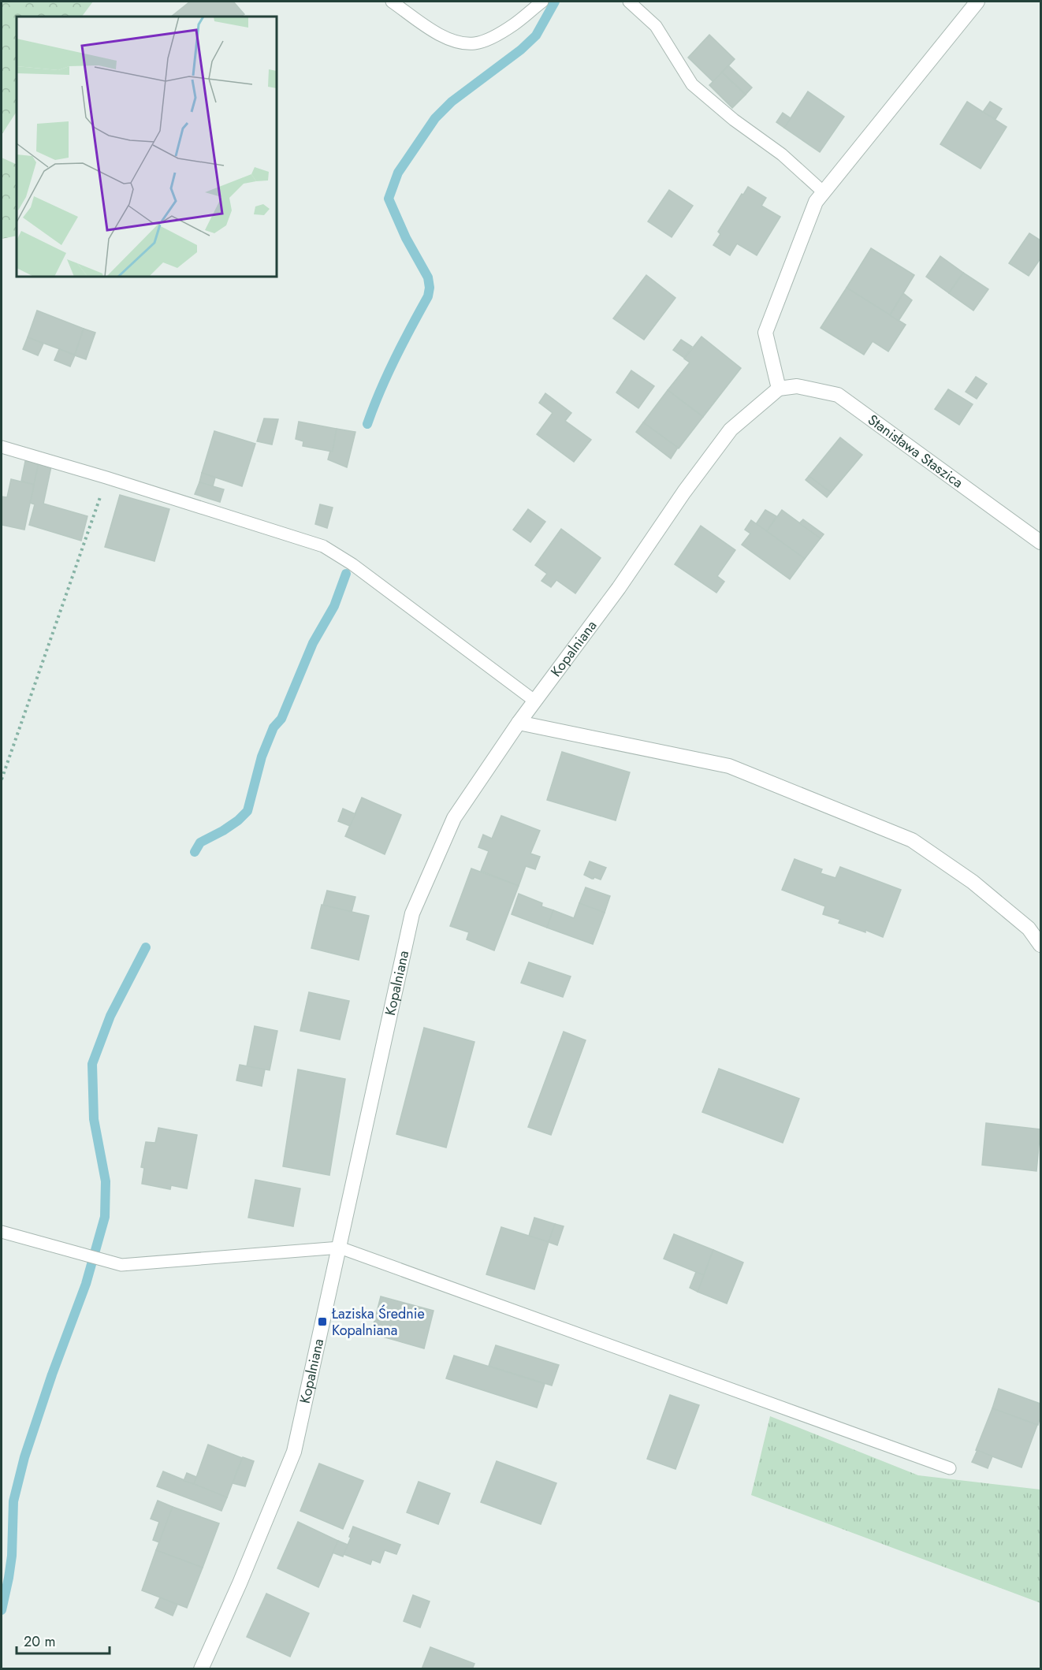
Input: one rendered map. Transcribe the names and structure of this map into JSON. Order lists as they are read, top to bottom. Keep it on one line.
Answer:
{"streets":{"street":["Stanisława Staszica","Kopalniana"]},"crossings":[["Stanisława Staszica","Kopalniana"]],"places":{"transit":["Łaziska Średnie Kopalniana"]},"scale_bar":"20 m"}
